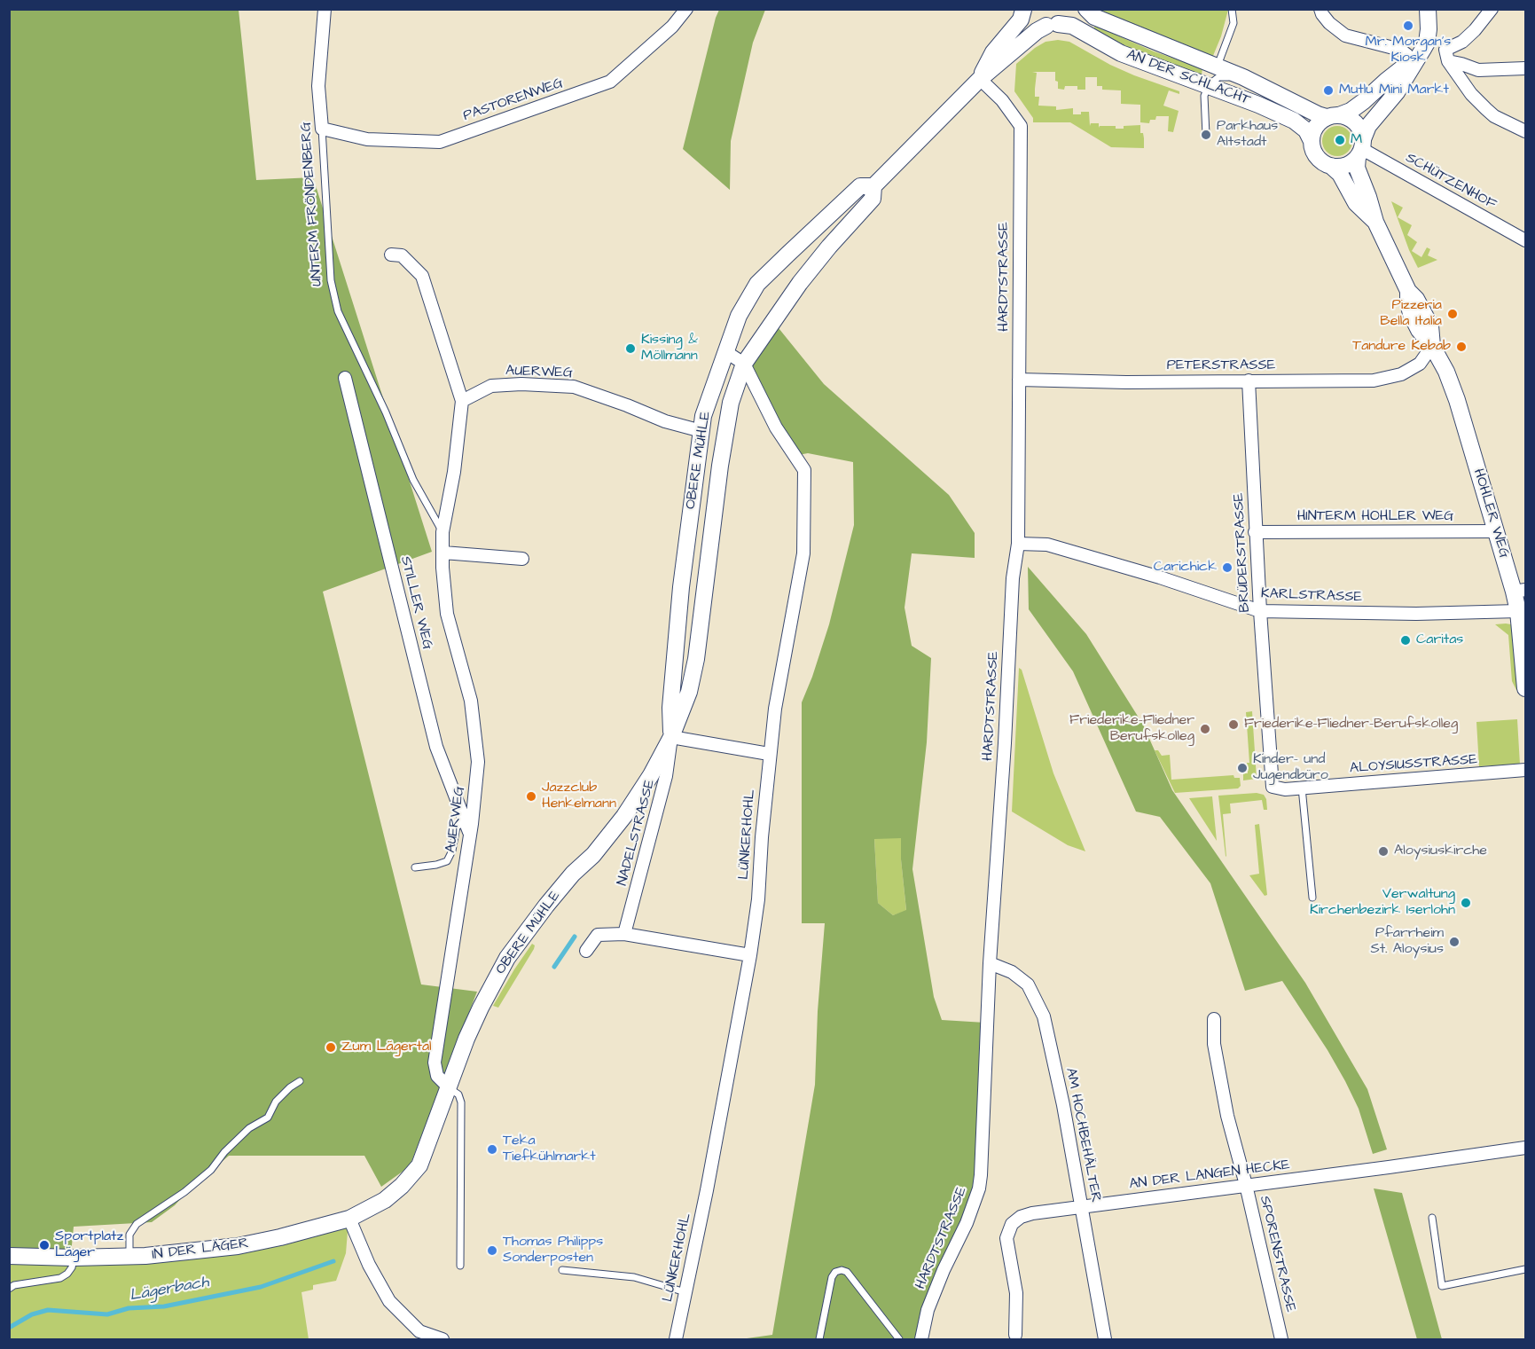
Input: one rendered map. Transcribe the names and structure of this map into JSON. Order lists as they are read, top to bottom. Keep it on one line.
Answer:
{"streets":{"main road":["AN DER SCHLACHT","OBERE MÜHLE","HOHLER WEG","IN DER LÄGER"],"street":["PASTORENWEG","SCHÜTZENHOF","UNTERM FRÖNDENBERG","HARDTSTRASSE","PETERSTRASSE","AUERWEG","HINTERM HOHLER WEG","BRÜDERSTRASSE","KARLSTRASSE","STILLER WEG","ALOYSIUSSTRASSE","NADELSTRASSE","LÜNKERHOHL","AM HOCHBEHÄLTER","AN DER LANGEN HECKE","SPORENSTRASSE"]},"crossings":[["AN DER SCHLACHT","SCHÜTZENHOF"],["AN DER SCHLACHT","OBERE MÜHLE"],["AN DER SCHLACHT","HOHLER WEG"],["PASTORENWEG","UNTERM FRÖNDENBERG"],["SCHÜTZENHOF","HOHLER WEG"],["UNTERM FRÖNDENBERG","AUERWEG"],["HARDTSTRASSE","PETERSTRASSE"],["HARDTSTRASSE","OBERE MÜHLE"],["HARDTSTRASSE","KARLSTRASSE"],["HARDTSTRASSE","AM HOCHBEHÄLTER"],["PETERSTRASSE","HOHLER WEG"],["PETERSTRASSE","BRÜDERSTRASSE"],["AUERWEG","OBERE MÜHLE"],["AUERWEG","STILLER WEG"],["OBERE MÜHLE","NADELSTRASSE"],["OBERE MÜHLE","LÜNKERHOHL"],["OBERE MÜHLE","IN DER LÄGER"],["HOHLER WEG","HINTERM HOHLER WEG"],["HOHLER WEG","KARLSTRASSE"],["HINTERM HOHLER WEG","BRÜDERSTRASSE"],["BRÜDERSTRASSE","KARLSTRASSE"],["BRÜDERSTRASSE","ALOYSIUSSTRASSE"],["AM HOCHBEHÄLTER","AN DER LANGEN HECKE"],["AN DER LANGEN HECKE","SPORENSTRASSE"]],"water":["Lägerbach"],"places":["Mr. Morgan's Kiosk","Mutlu Mini Markt","Parkhaus Altstadt","M","Pizzeria Bella Italia","Tandure Kebab","Kissing & Möllmann","Carichick","Caritas","Friederike-Fliedner-Berufskolleg","Friederike-Fliedner Berufskolleg","Kinder- und Jugendbüro","Jazzclub Henkelmann","Aloysiuskirche","Verwaltung Kirchenbezirk Iserlohn","Pfarrheim St. Aloysius","Zum Lägertal","Teka Tiefkühlmarkt","Sportplatz Läger","Thomas Philipps Sonderposten"]}
